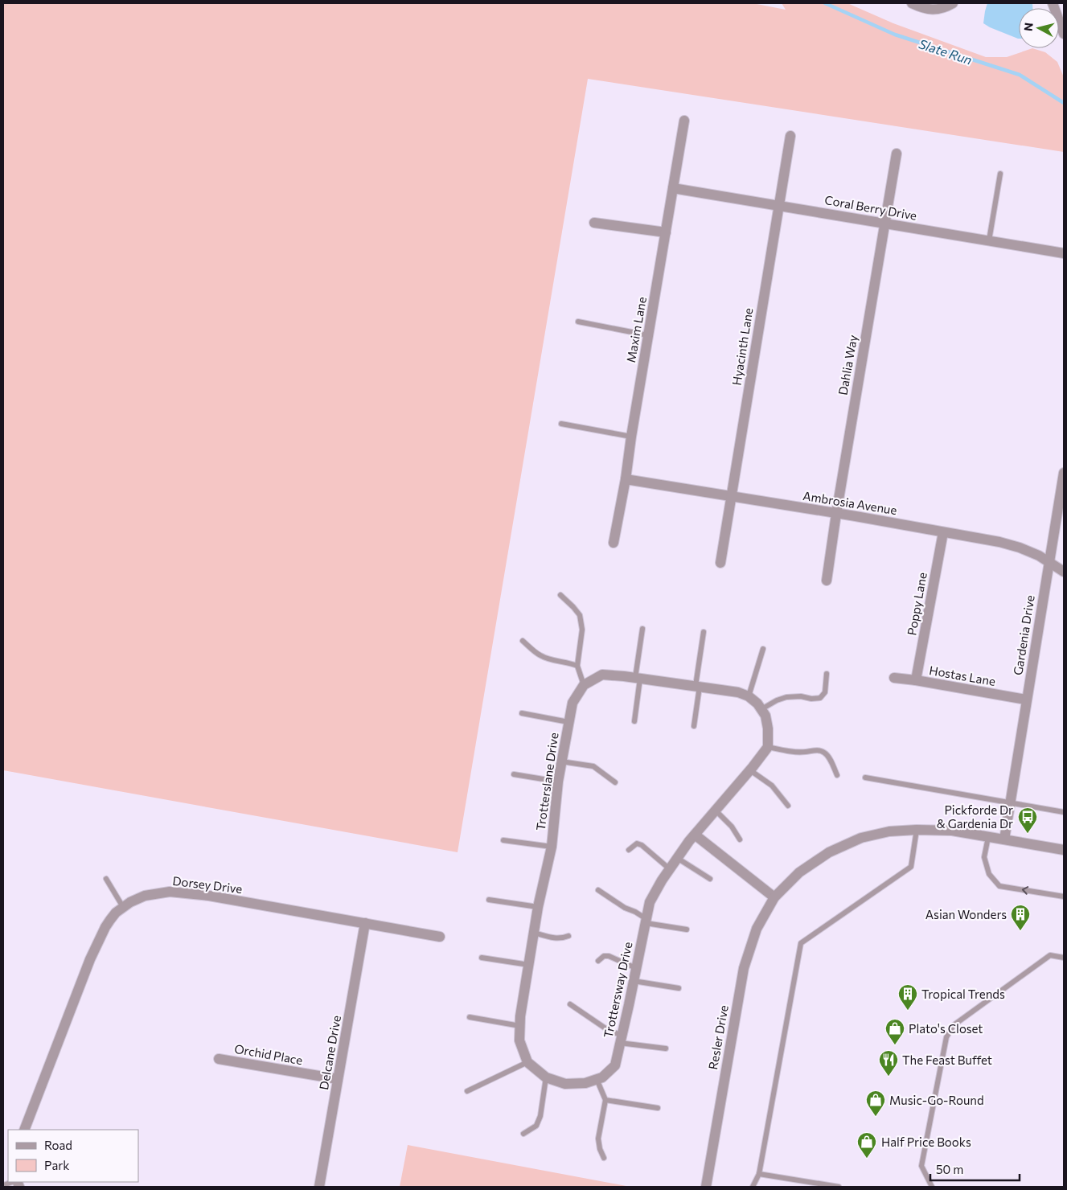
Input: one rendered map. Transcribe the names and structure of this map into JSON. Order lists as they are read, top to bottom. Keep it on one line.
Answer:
{"streets":{"street":["Coral Berry Drive","Maxim Lane","Hyacinth Lane","Dahlia Way","Ambrosia Avenue","Poppy Lane","Gardenia Drive","Hostas Lane","Trotterslane Drive","Dorsey Drive","Trottersway Drive","Resler Drive","Delcane Drive","Orchid Place"]},"crossings":[["Coral Berry Drive","Maxim Lane"],["Coral Berry Drive","Hyacinth Lane"],["Coral Berry Drive","Dahlia Way"],["Maxim Lane","Ambrosia Avenue"],["Hyacinth Lane","Ambrosia Avenue"],["Dahlia Way","Ambrosia Avenue"],["Ambrosia Avenue","Poppy Lane"],["Ambrosia Avenue","Gardenia Drive"],["Poppy Lane","Hostas Lane"],["Gardenia Drive","Hostas Lane"],["Gardenia Drive","Resler Drive"],["Trotterslane Drive","Trottersway Drive"],["Dorsey Drive","Delcane Drive"],["Delcane Drive","Orchid Place"]],"water":["Slate Run"],"places":{"bus stop":["Pickforde Dr & Gardenia Dr"],"building":["Asian Wonders","Tropical Trends"],"shop":["Plato's Closet","Music-Go-Round","Half Price Books"],"restaurant":["The Feast Buffet"]},"legend":["Road","Park"],"scale_bar":"50 m","north":"left"}
